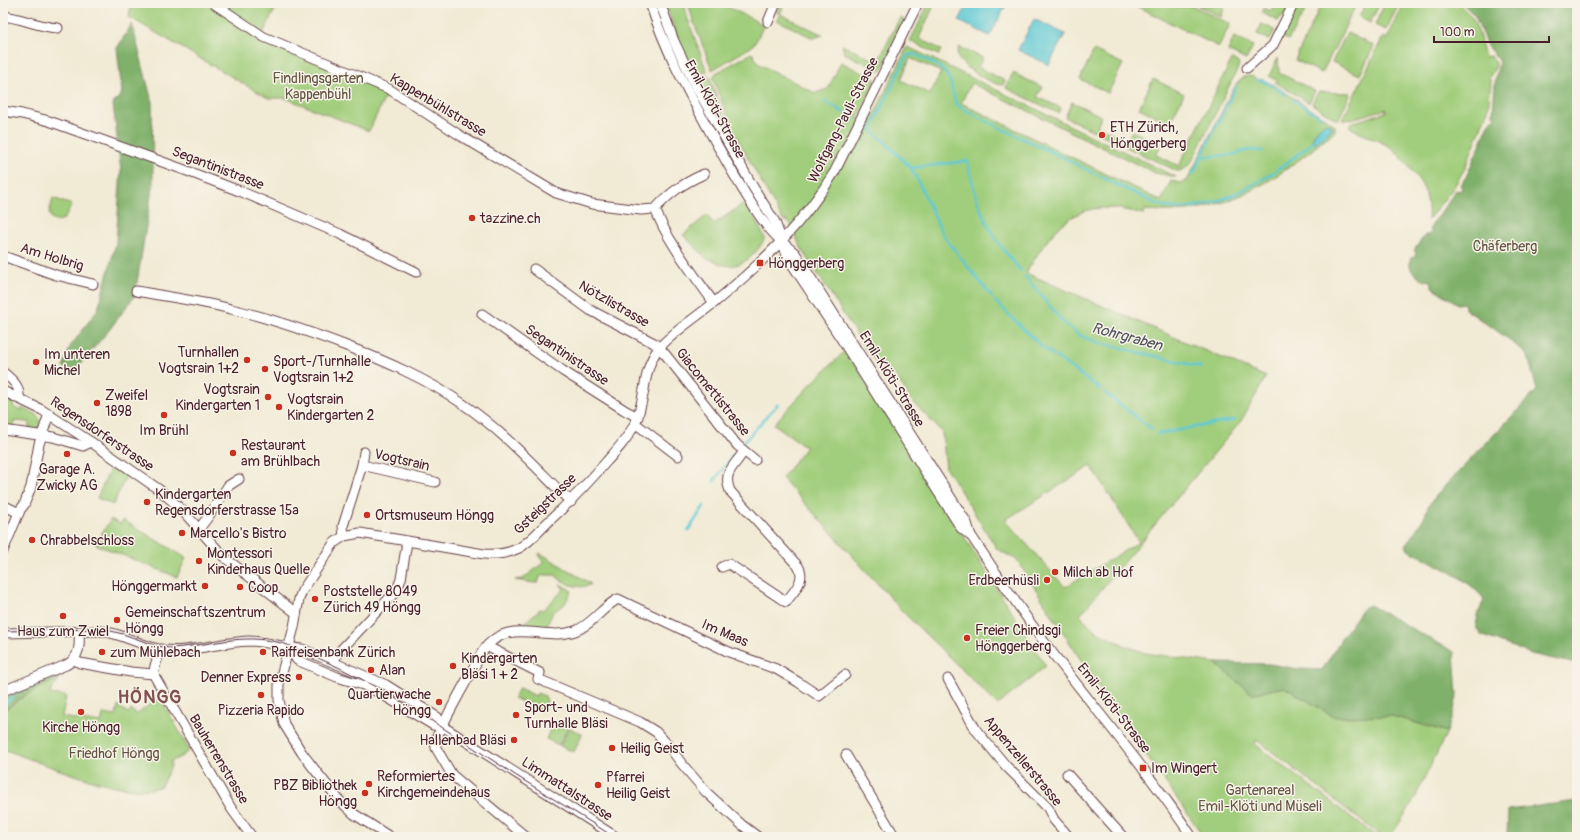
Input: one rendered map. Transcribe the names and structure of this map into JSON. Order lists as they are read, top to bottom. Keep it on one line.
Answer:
{"streets":{"street":["Kappenbühlstrasse","Emil-Klöti-Strasse","Wolfgang-Pauli-Strasse","Segantinistrasse","Am Holbrig","Nötzlistrasse","Giacomettistrasse","Regensdorferstrasse","Vogtsrain","Gsteigstrasse","Im Maas","Bauherrenstrasse","Appenzellerstrasse","Limmattalstrasse"]},"crossings":[["Emil-Klöti-Strasse","Wolfgang-Pauli-Strasse"],["Emil-Klöti-Strasse","Gsteigstrasse"],["Wolfgang-Pauli-Strasse","Gsteigstrasse"],["Segantinistrasse","Gsteigstrasse"],["Nötzlistrasse","Giacomettistrasse"],["Nötzlistrasse","Gsteigstrasse"],["Giacomettistrasse","Gsteigstrasse"],["Vogtsrain","Gsteigstrasse"]],"districts":["HÖNGG"],"water":["Rohrgraben"],"parks":["Findlingsgarten Kappenbühl","Chäferberg","Friedhof Höngg","Gartenareal Emil-Klöti und Müseli"],"places":{"other":["ETH Zürich, Hönggerberg","tazzine.ch","Turnhallen Vogtsrain 1+2","Im unteren Michel","Sport-/Turnhalle Vogtsrain 1+2","Vogtsrain Kindergarten 1","Zweifel 1898","Vogtsrain Kindergarten 2","Im Brühl","Restaurant am Brühlbach","Garage A. Zwicky AG","Kindergarten Regensdorferstrasse 15a","Ortsmuseum Höngg","Marcello's Bistro","Chrabbelschloss","Montessori Kinderhaus Quelle","Milch ab Hof","Erdbeerhüsli","Hönggermarkt","Coop","Poststelle 8049 Zürich 49 Höngg","Haus zum Zwiel","Gemeinschaftszentrum Höngg","Freier Chindsgi Hönggerberg","zum Mühlebach","Raiffeisenbank Zürich","Kindergarten Bläsi 1 + 2","Alan","Denner Express","Pizzeria Rapido","Quartierwache Höngg","Kirche Höngg","Sport- und Turnhalle Bläsi","Hallenbad Bläsi","Heilig Geist","Reformiertes Kirchgemeindehaus","Pfarrei Heilig Geist","PBZ Bibliothek Höngg"],"transit":["Hönggerberg","Im Wingert"]},"scale_bar":"100 m"}
